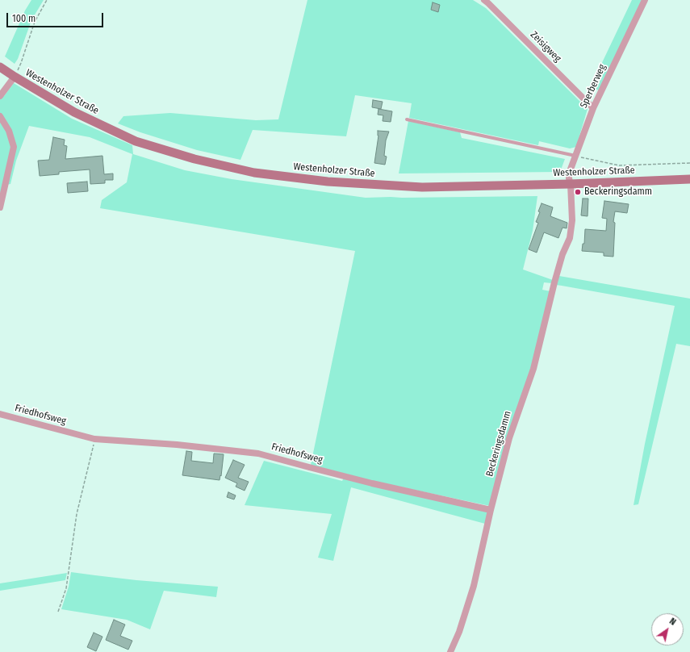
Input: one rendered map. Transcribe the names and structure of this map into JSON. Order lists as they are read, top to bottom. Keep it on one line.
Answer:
{"streets":{"main road":["Westenholzer Straße"],"street":["Zeisigweg","Sperberweg","Friedhofsweg","Beckeringsdamm"]},"crossings":[["Zeisigweg","Sperberweg"],["Sperberweg","Westenholzer Straße"],["Sperberweg","Beckeringsdamm"],["Westenholzer Straße","Beckeringsdamm"],["Friedhofsweg","Beckeringsdamm"]],"places":["Beckeringsdamm"],"scale_bar":"100 m","north":"top right"}
